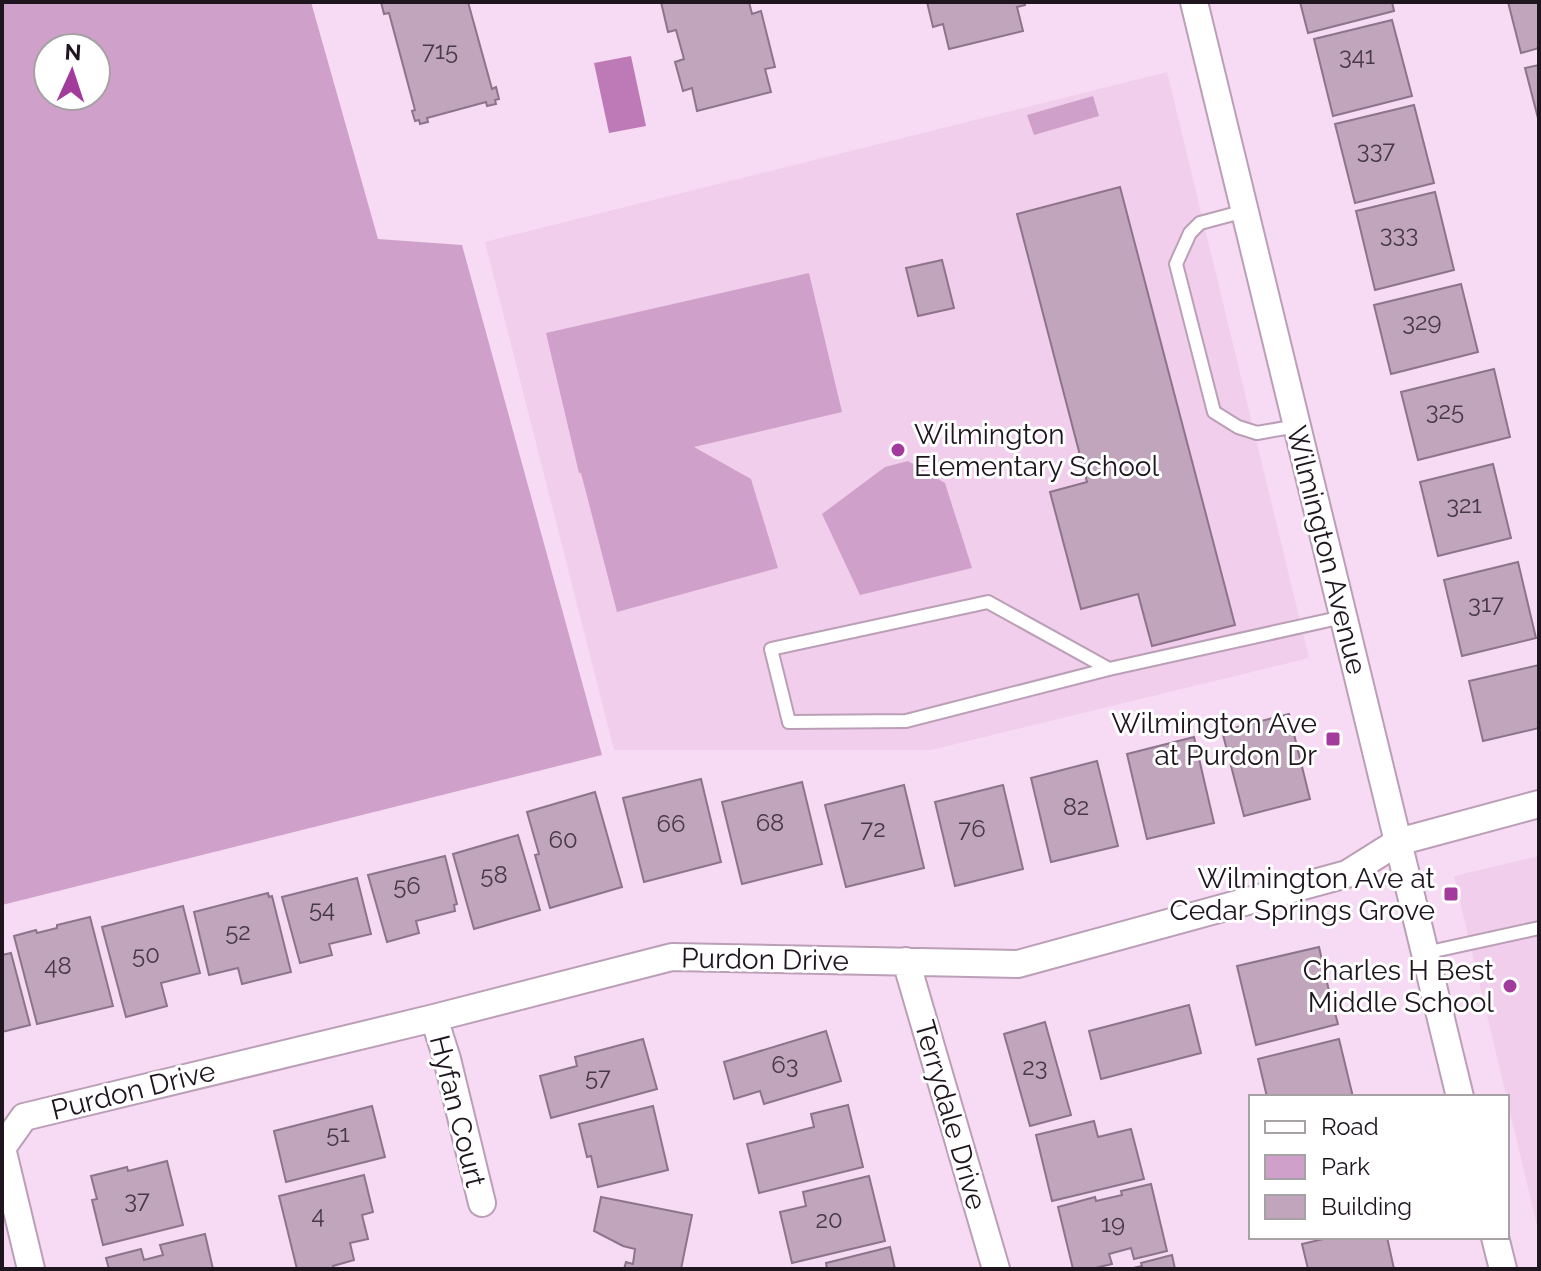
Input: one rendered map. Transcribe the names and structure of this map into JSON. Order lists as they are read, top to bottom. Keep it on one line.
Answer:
{"streets":{"street":["Wilmington Avenue","Purdon Drive","Hyfan Court","Terrydale Drive"]},"crossings":[["Wilmington Avenue","Purdon Drive"],["Purdon Drive","Hyfan Court"],["Purdon Drive","Terrydale Drive"]],"places":{"other":["Wilmington Elementary School","Charles H Best Middle School"],"transit":["Wilmington Ave at Purdon Dr","Wilmington Ave at Cedar Springs Grove"]},"house_numbers":["715","341","337","333","329","325","321","317","82","68","66","72","76","60","58","56","54","52","50","48","63","23","57","51","37","4","20","19"],"legend":["Road","Park","Building"],"north":"top"}
